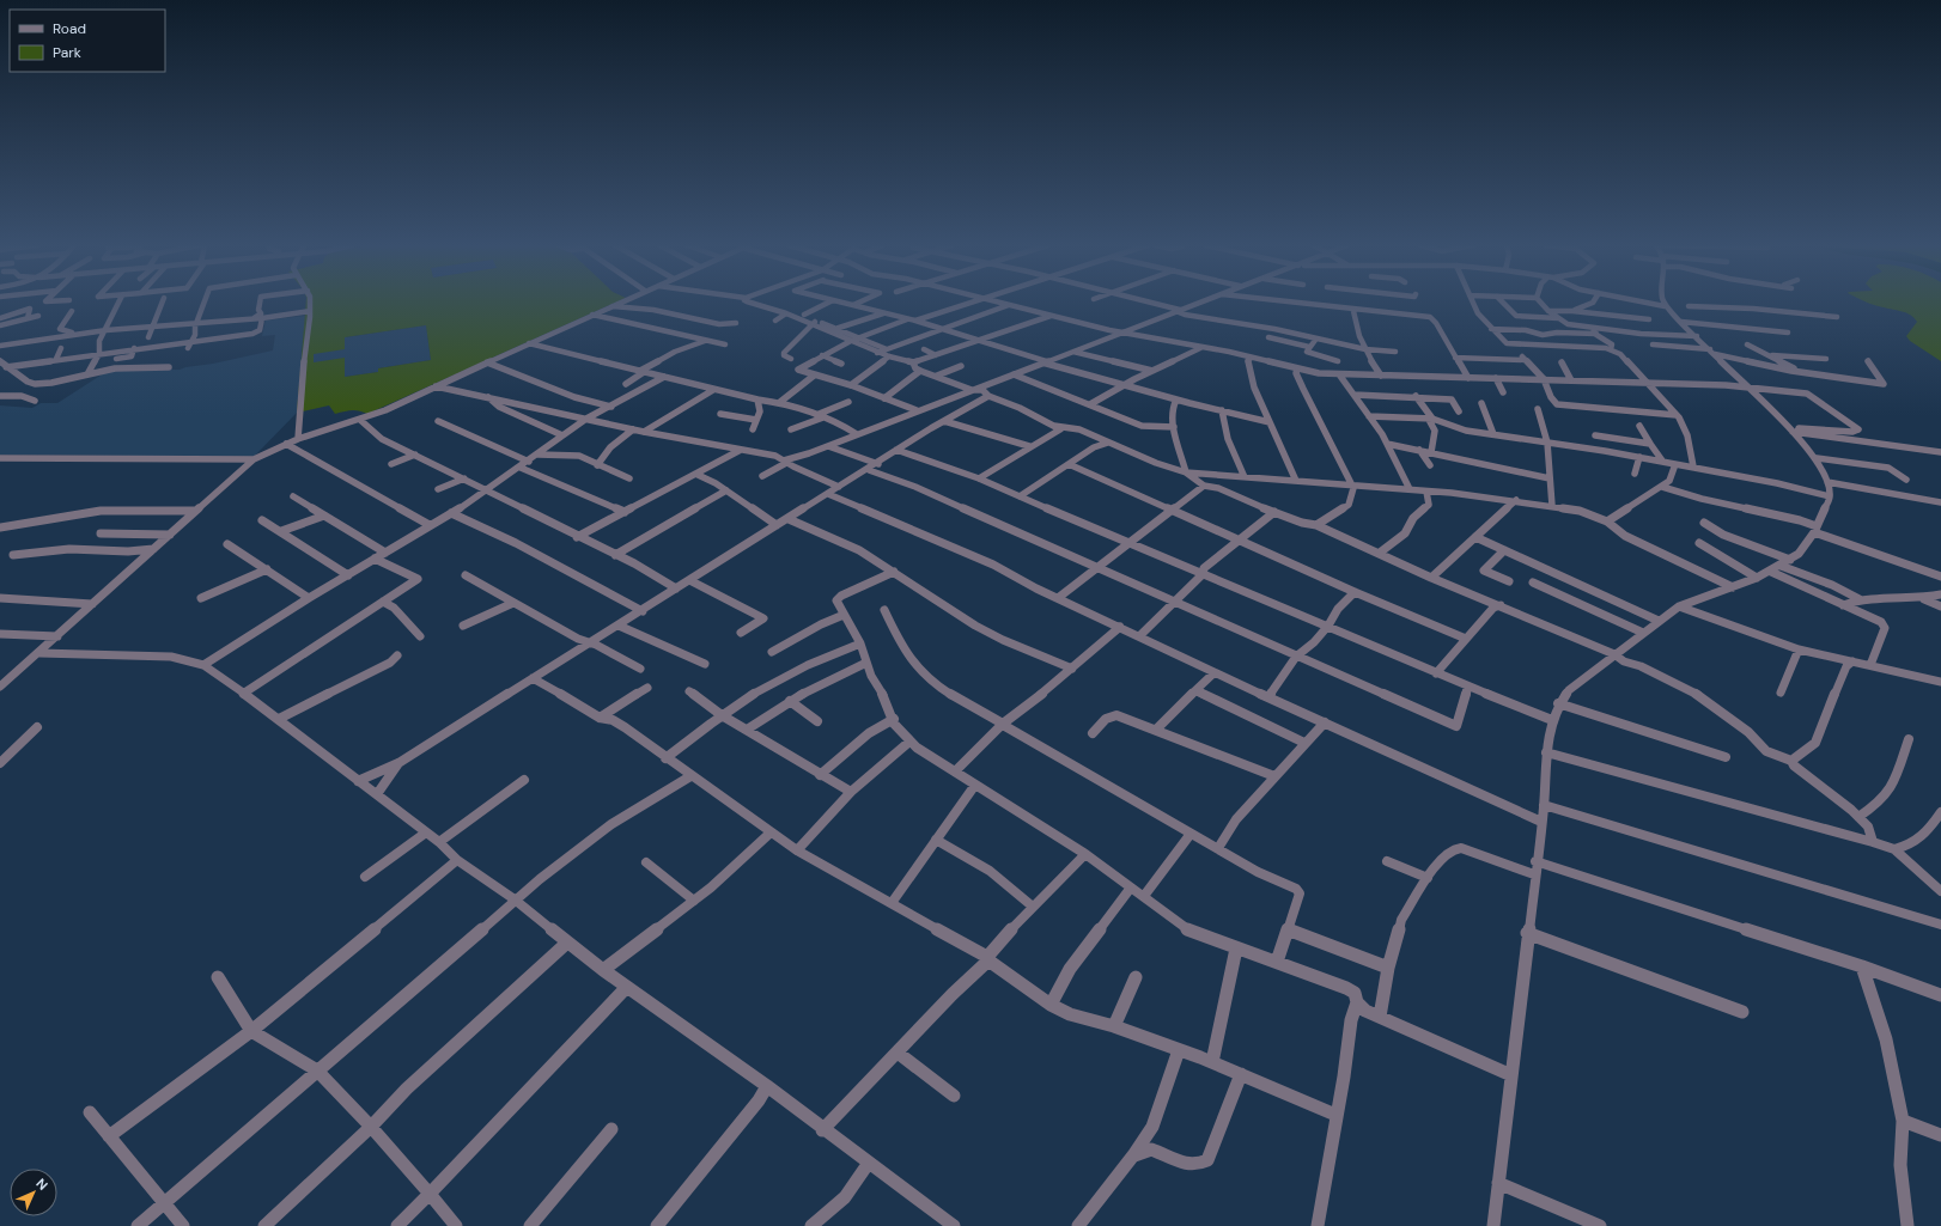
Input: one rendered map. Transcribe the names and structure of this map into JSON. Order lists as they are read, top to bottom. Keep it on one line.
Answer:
{"legend":["Road","Park"],"north":"top right"}
